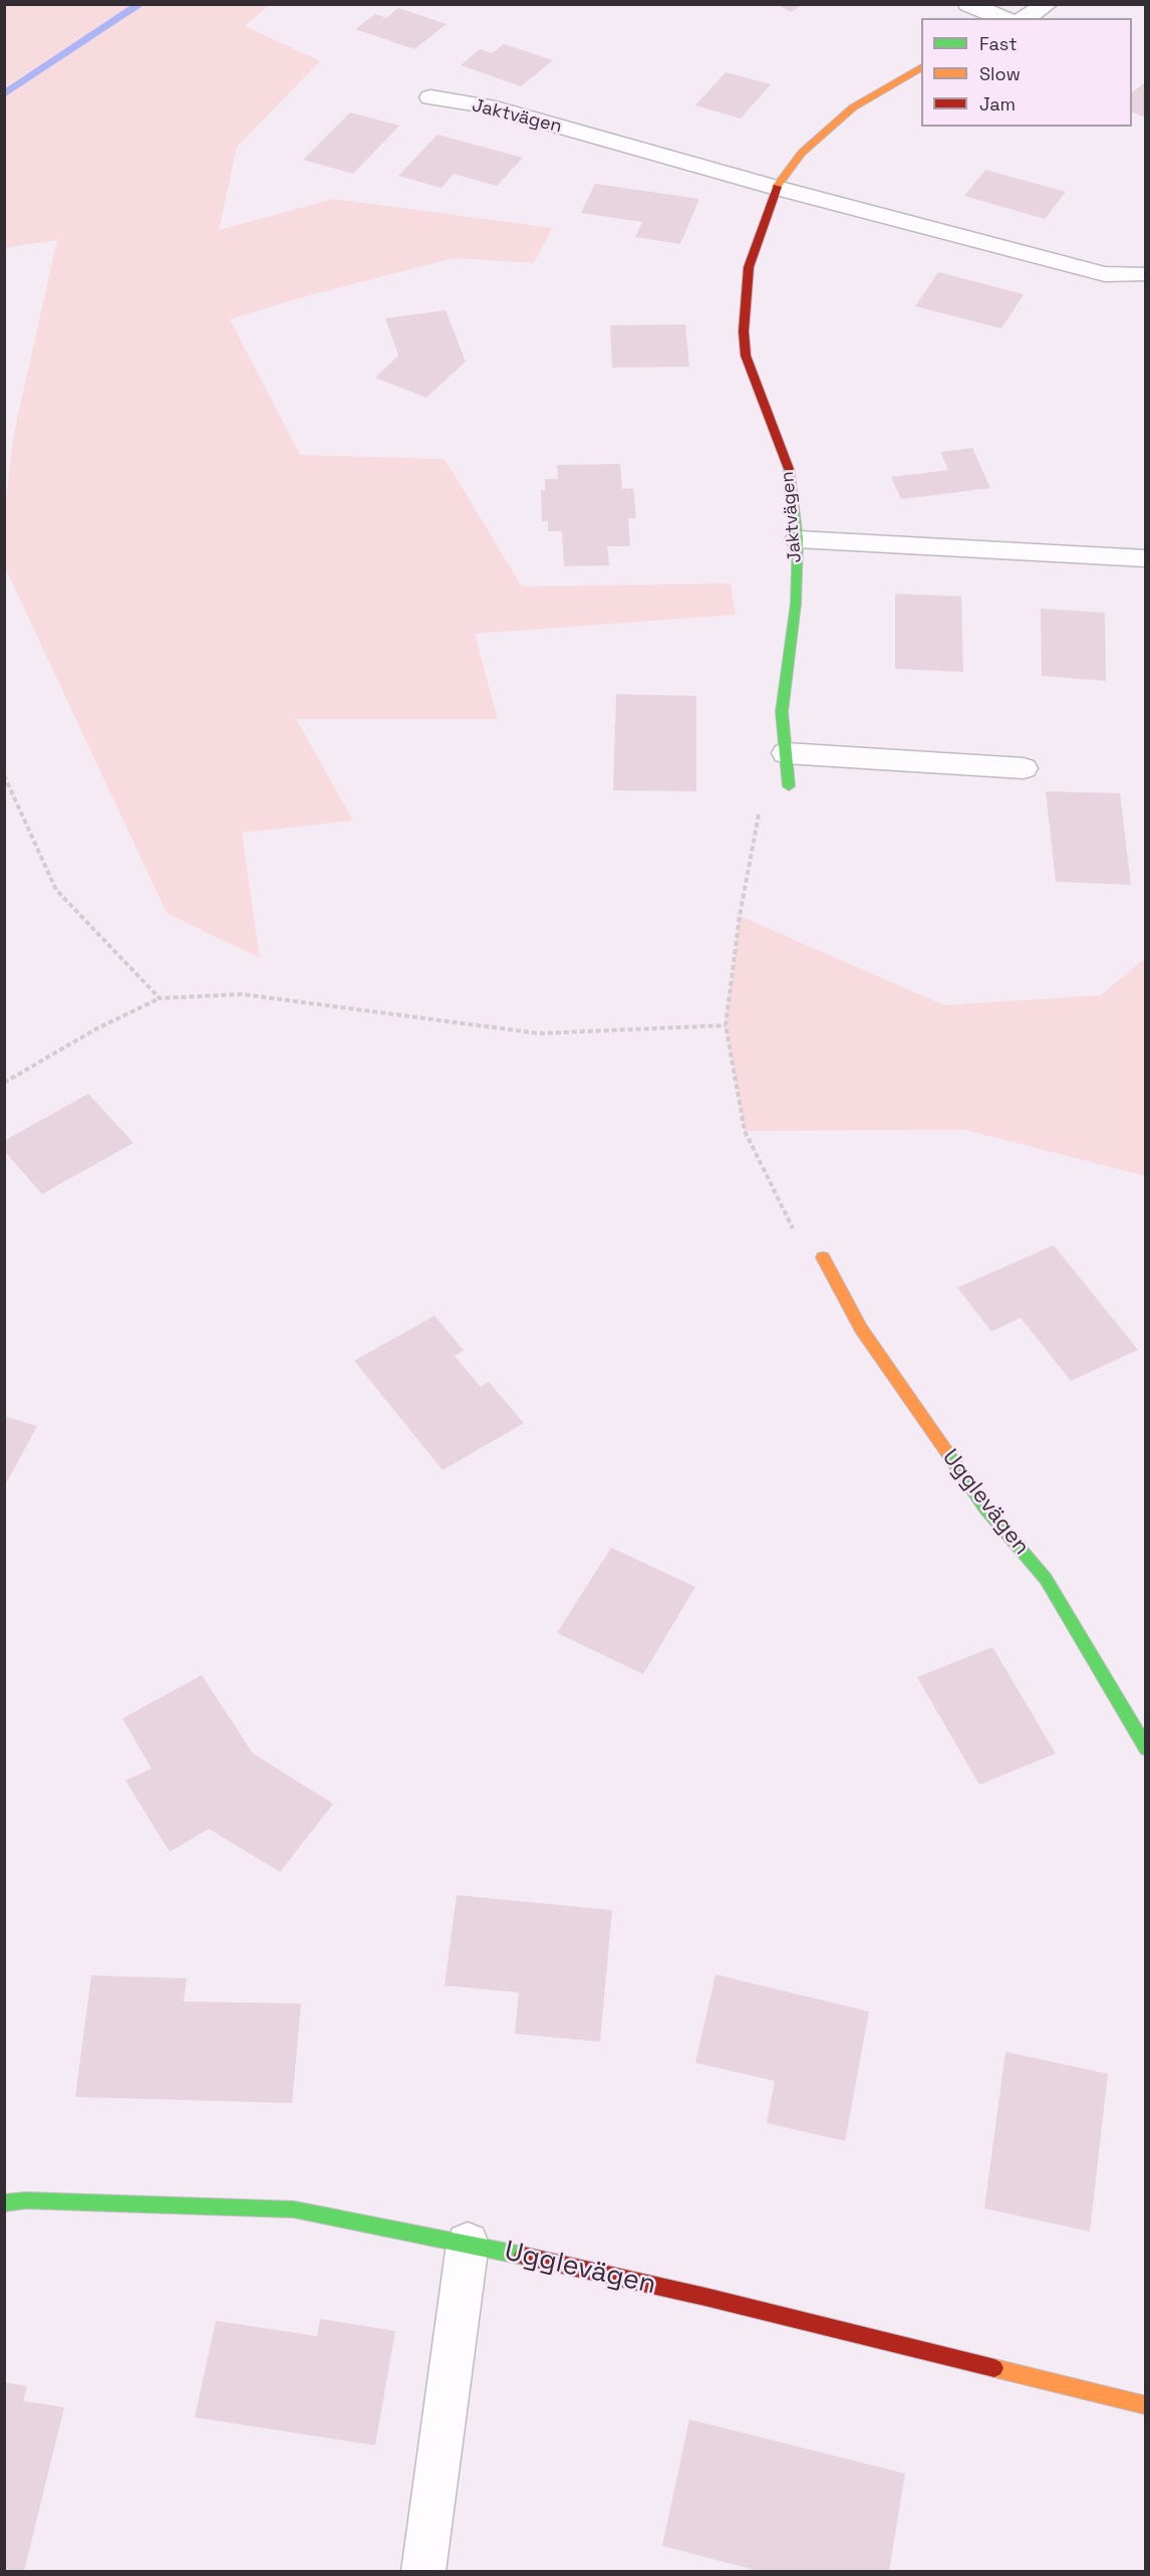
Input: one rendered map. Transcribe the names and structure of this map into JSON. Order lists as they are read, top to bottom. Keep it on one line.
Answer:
{"streets":{"street":["Jaktvägen","Ugglevägen"]},"legend":["Fast","Slow","Jam"]}
